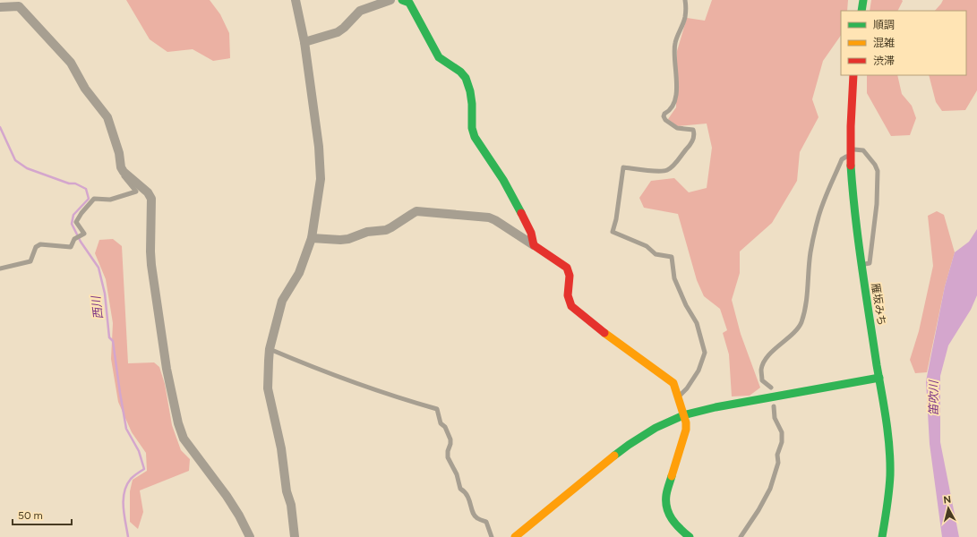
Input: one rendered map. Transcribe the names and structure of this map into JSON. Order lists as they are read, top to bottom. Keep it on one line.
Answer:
{"streets":{"main road":["雁坂みち"]},"water":["西川","笛吹川"],"legend":["順調","混雑","渋滞"],"scale_bar":"50 m","north":"top"}
